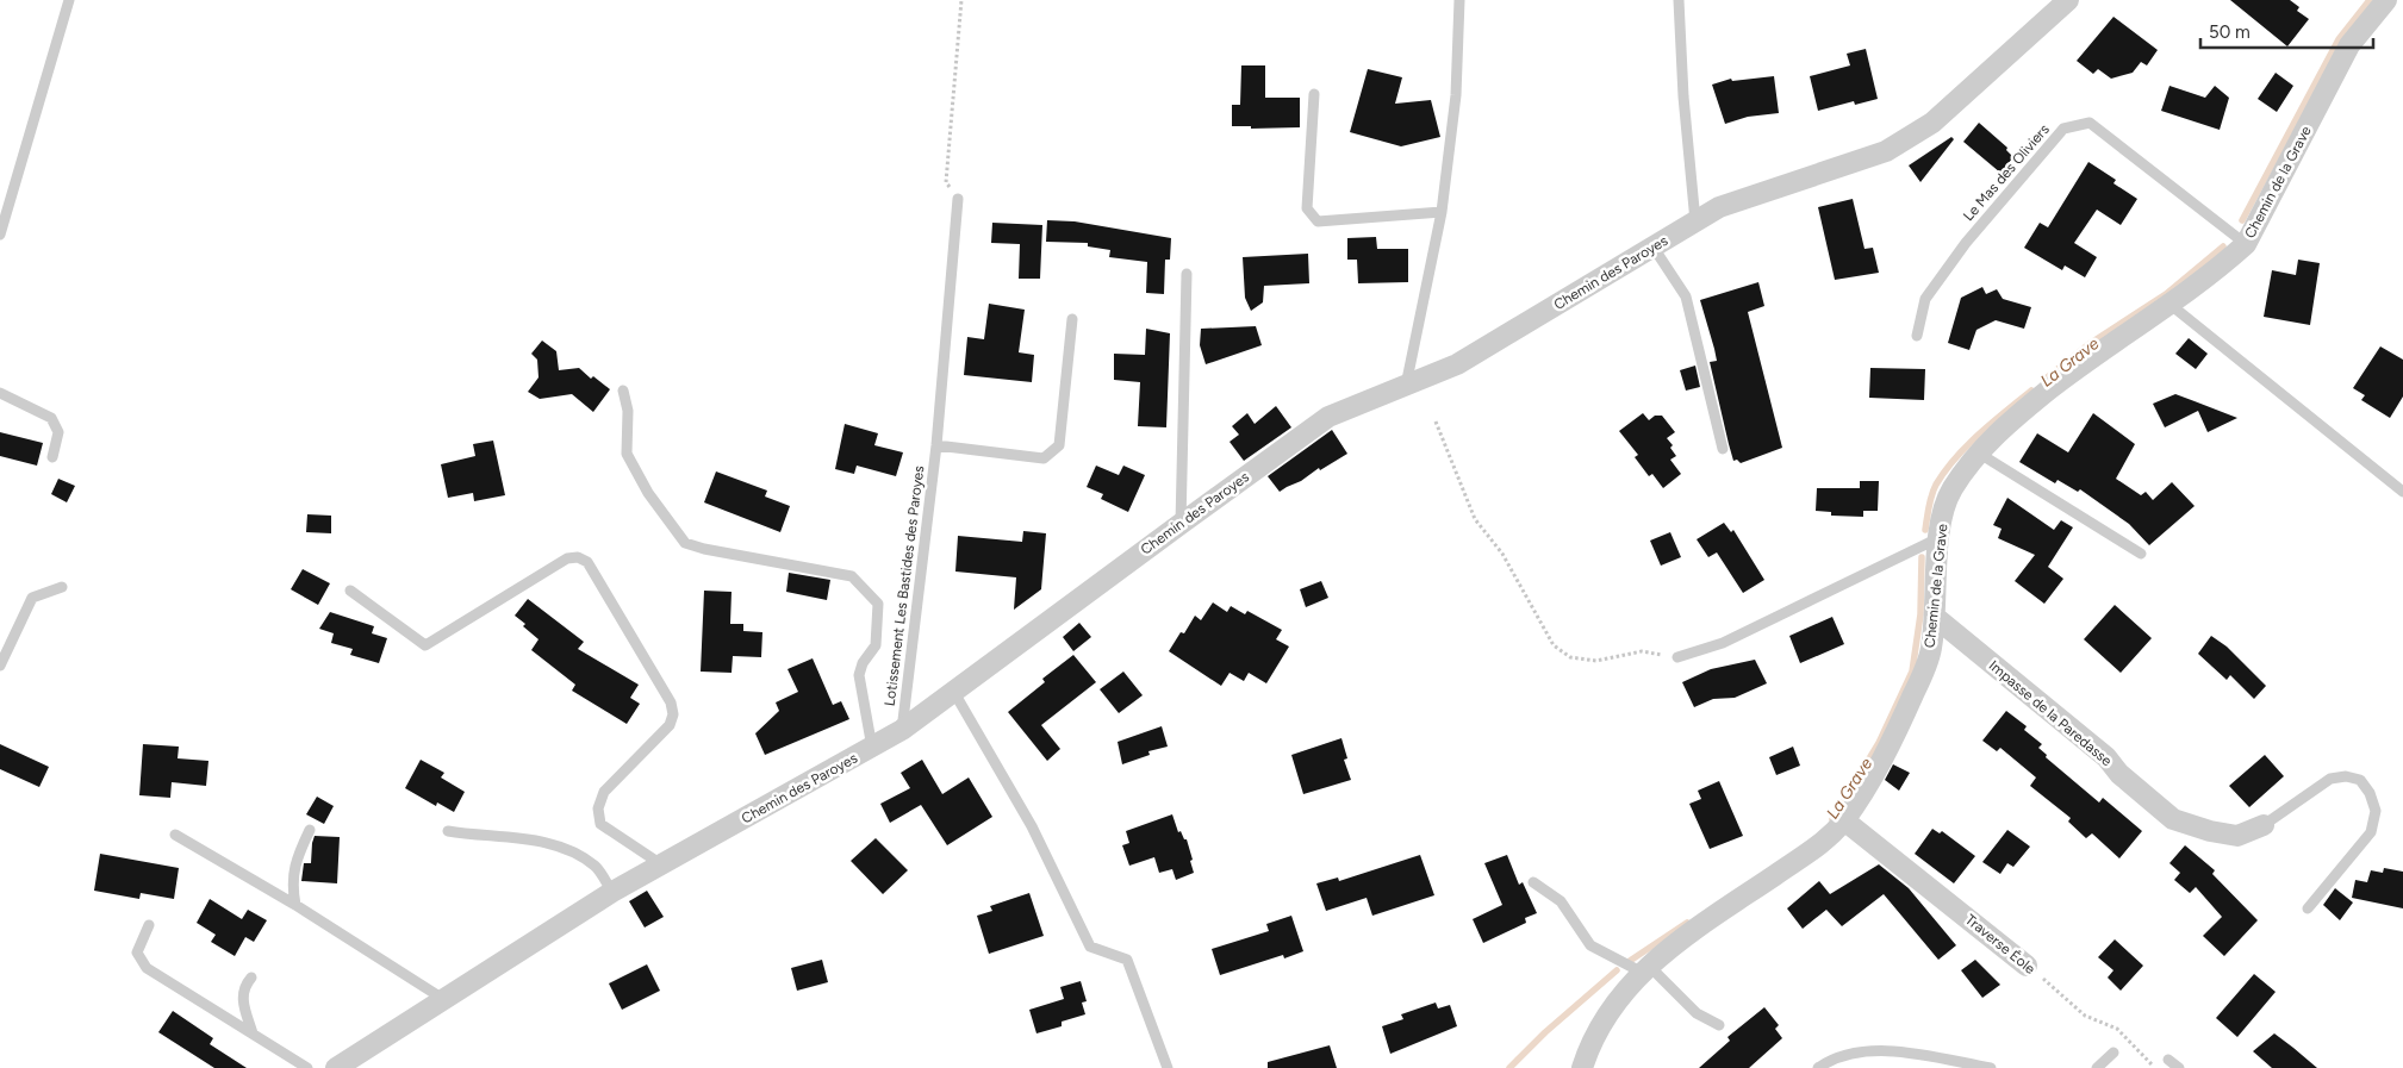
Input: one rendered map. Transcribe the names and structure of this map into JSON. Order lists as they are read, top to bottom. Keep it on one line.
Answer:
{"streets":{"street":["Chemin de la Grave","Chemin des Paroyes","Impasse de la Paredasse","Traverse Éole"],"lane":["Le Mas des Oliviers","Lotissement Les Bastides des Paroyes"]},"crossings":[["Le Mas des Oliviers","Chemin de la Grave"],["Chemin de la Grave","Impasse de la Paredasse"],["Chemin de la Grave","Traverse Éole"],["Chemin des Paroyes","Lotissement Les Bastides des Paroyes"]],"water":["La Grave"],"scale_bar":"50 m"}
